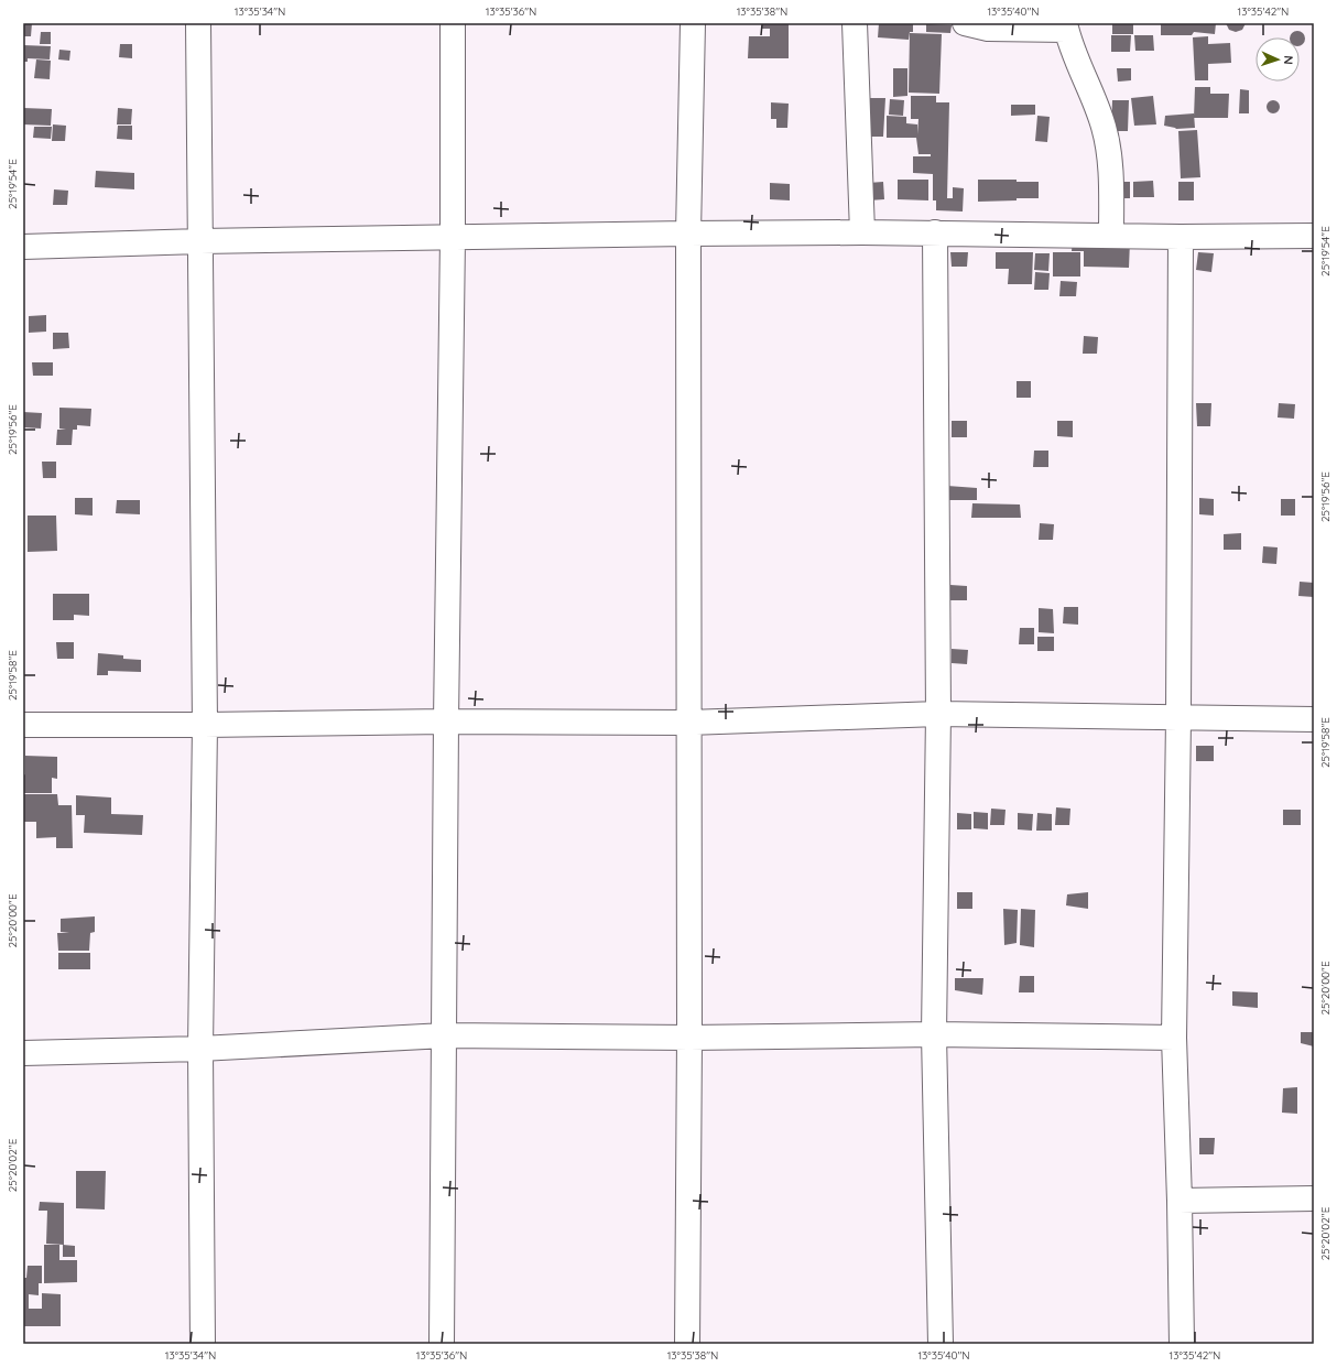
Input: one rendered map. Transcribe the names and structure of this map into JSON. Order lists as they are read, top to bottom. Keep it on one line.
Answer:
{"north":"right","coordinates":["13°35'34\"N","13°35'36\"N","13°35'38\"N","13°35'40\"N","13°35'42\"N","25°19'54\"E","25°19'56\"E","25°19'58\"E","25°20'00\"E","25°20'02\"E"]}
